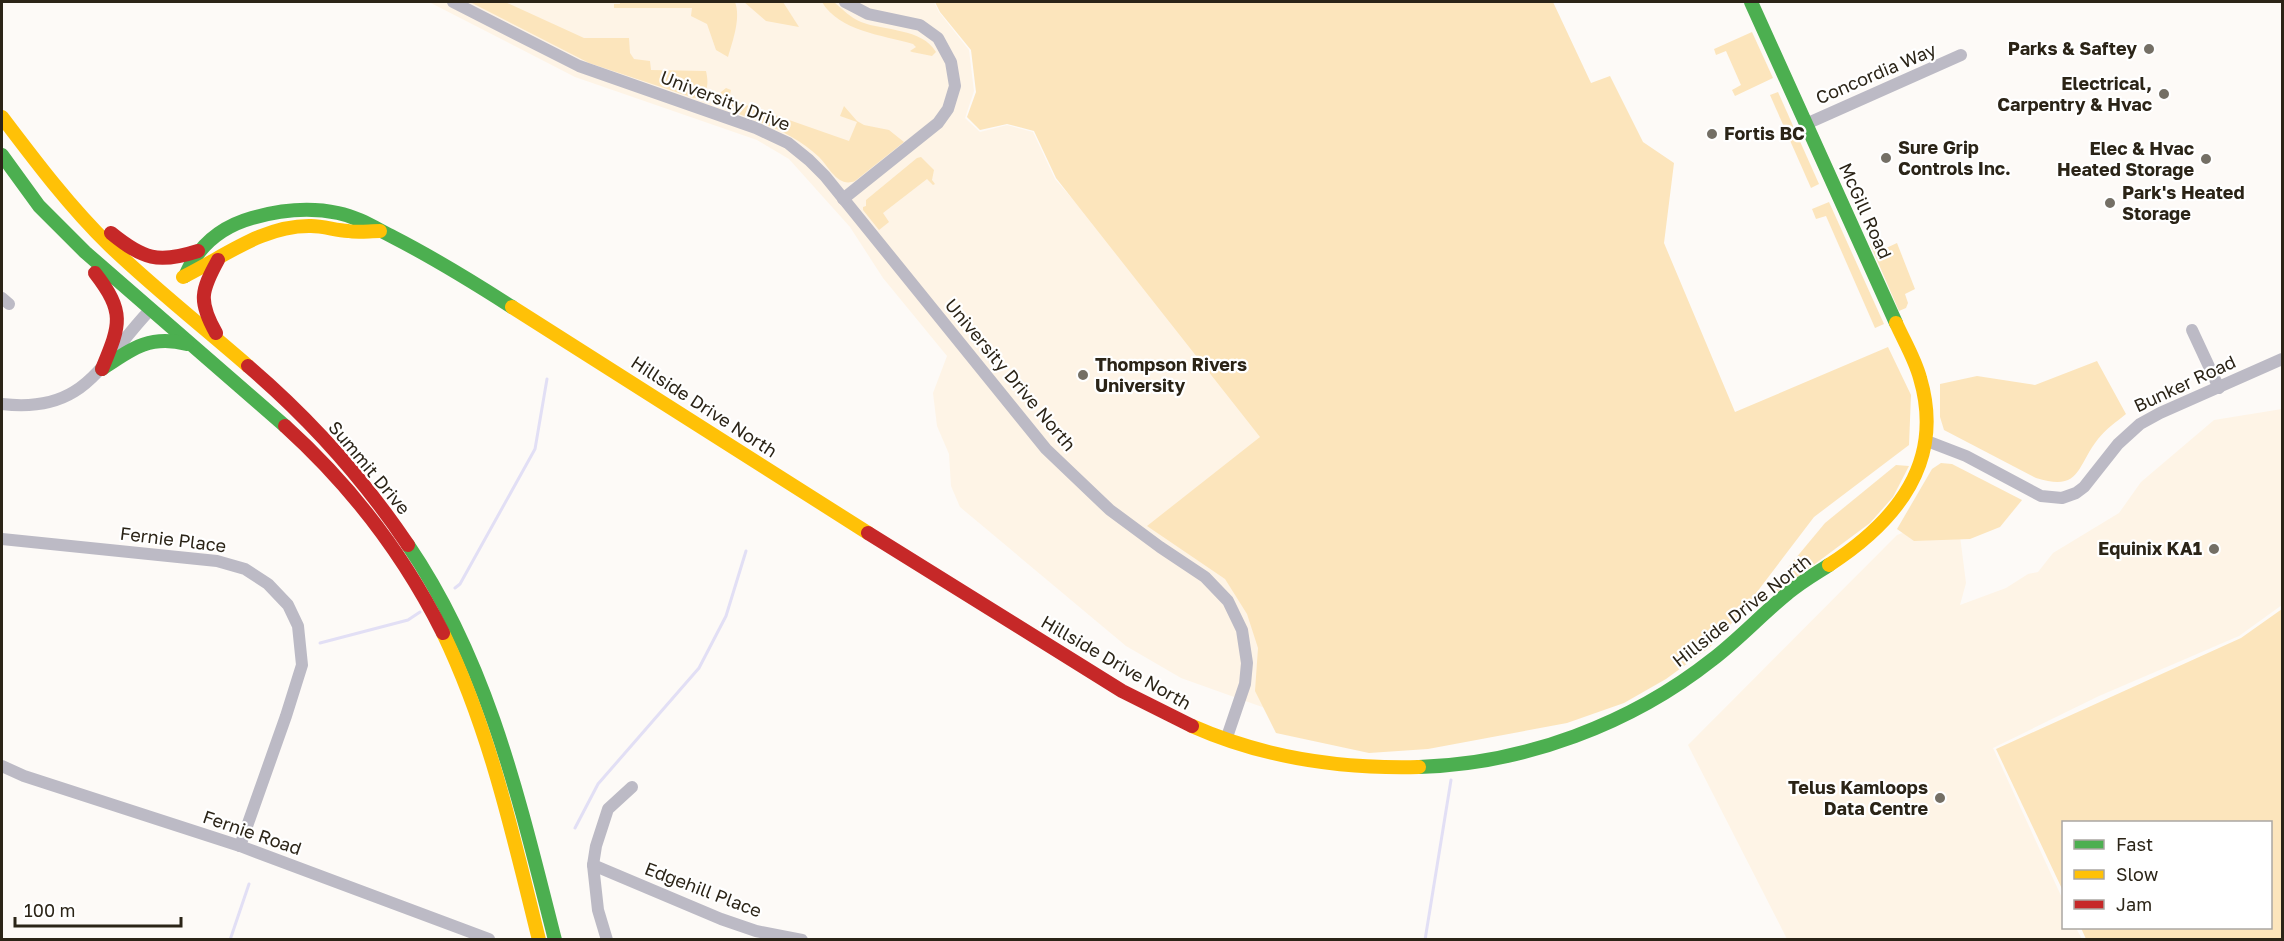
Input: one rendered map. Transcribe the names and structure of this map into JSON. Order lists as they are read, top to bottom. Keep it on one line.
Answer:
{"streets":{"street":["Concordia Way","University Drive","McGill Road","University Drive North","Bunker Road","Hillside Drive North","Summit Drive","Fernie Place","Fernie Road","Edgehill Place"]},"crossings":[["Concordia Way","McGill Road"],["University Drive","University Drive North"],["McGill Road","Bunker Road"],["McGill Road","Hillside Drive North"],["Bunker Road","Hillside Drive North"],["Hillside Drive North","Summit Drive"],["Fernie Place","Fernie Road"]],"places":["Parks & Saftey","Electrical, Carpentry & Hvac","Fortis BC","Sure Grip Controls Inc.","Elec & Hvac Heated Storage","Park's Heated Storage","Thompson Rivers University","Equinix KA1","Telus Kamloops Data Centre"],"legend":["Fast","Slow","Jam"],"scale_bar":"100 m"}
